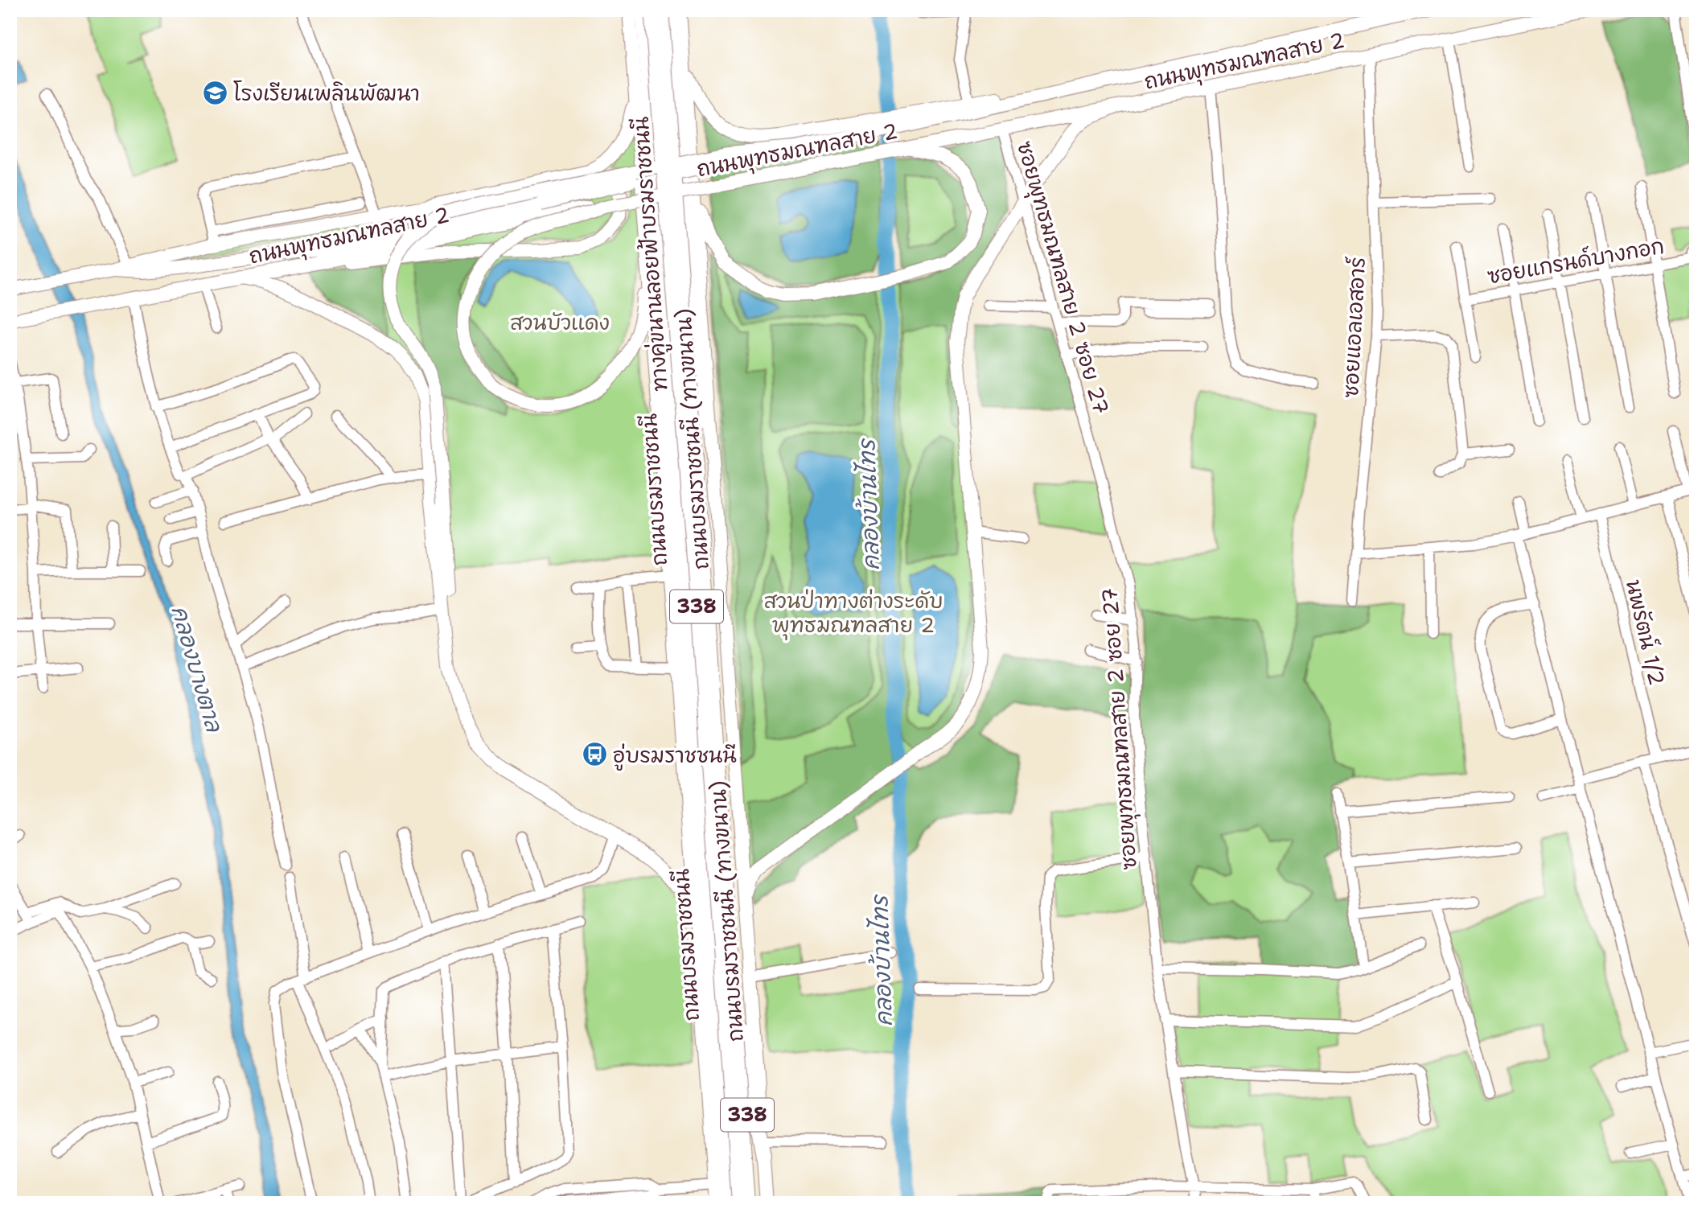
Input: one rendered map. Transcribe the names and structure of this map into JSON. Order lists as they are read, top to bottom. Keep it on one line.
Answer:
{"streets":{"highway":["ถนนบรมราชชนนี","338"],"main road":["ถนนพุทธมณฑลสาย 2","ทางคู่ขนานลอยฟ้าบรมราชชนนี","ถนนบรมราชชนนี (ทางขนาน)"],"street":["ซอยแกรนด์บางกอก","ซอยพุทธมณฑลสาย 2 ซอย 27","ซอยแอลเอสอาร์","นพรัตน์ 1/2"]},"crossings":[["ถนนพุทธมณฑลสาย 2","ซอยพุทธมณฑลสาย 2 ซอย 27"],["ถนนพุทธมณฑลสาย 2","ซอยแอลเอสอาร์"]],"water":["คลองบ้านไทร","คลองบางตาล"],"parks":["สวนบัวแดง","สวนป่าทางต่างระดับ พุทธมณฑลสาย 2"],"places":{"school or university":["โรงเรียนเพลินพัฒนา"],"bus stop":["อู่บรมราชชนนี"]}}
